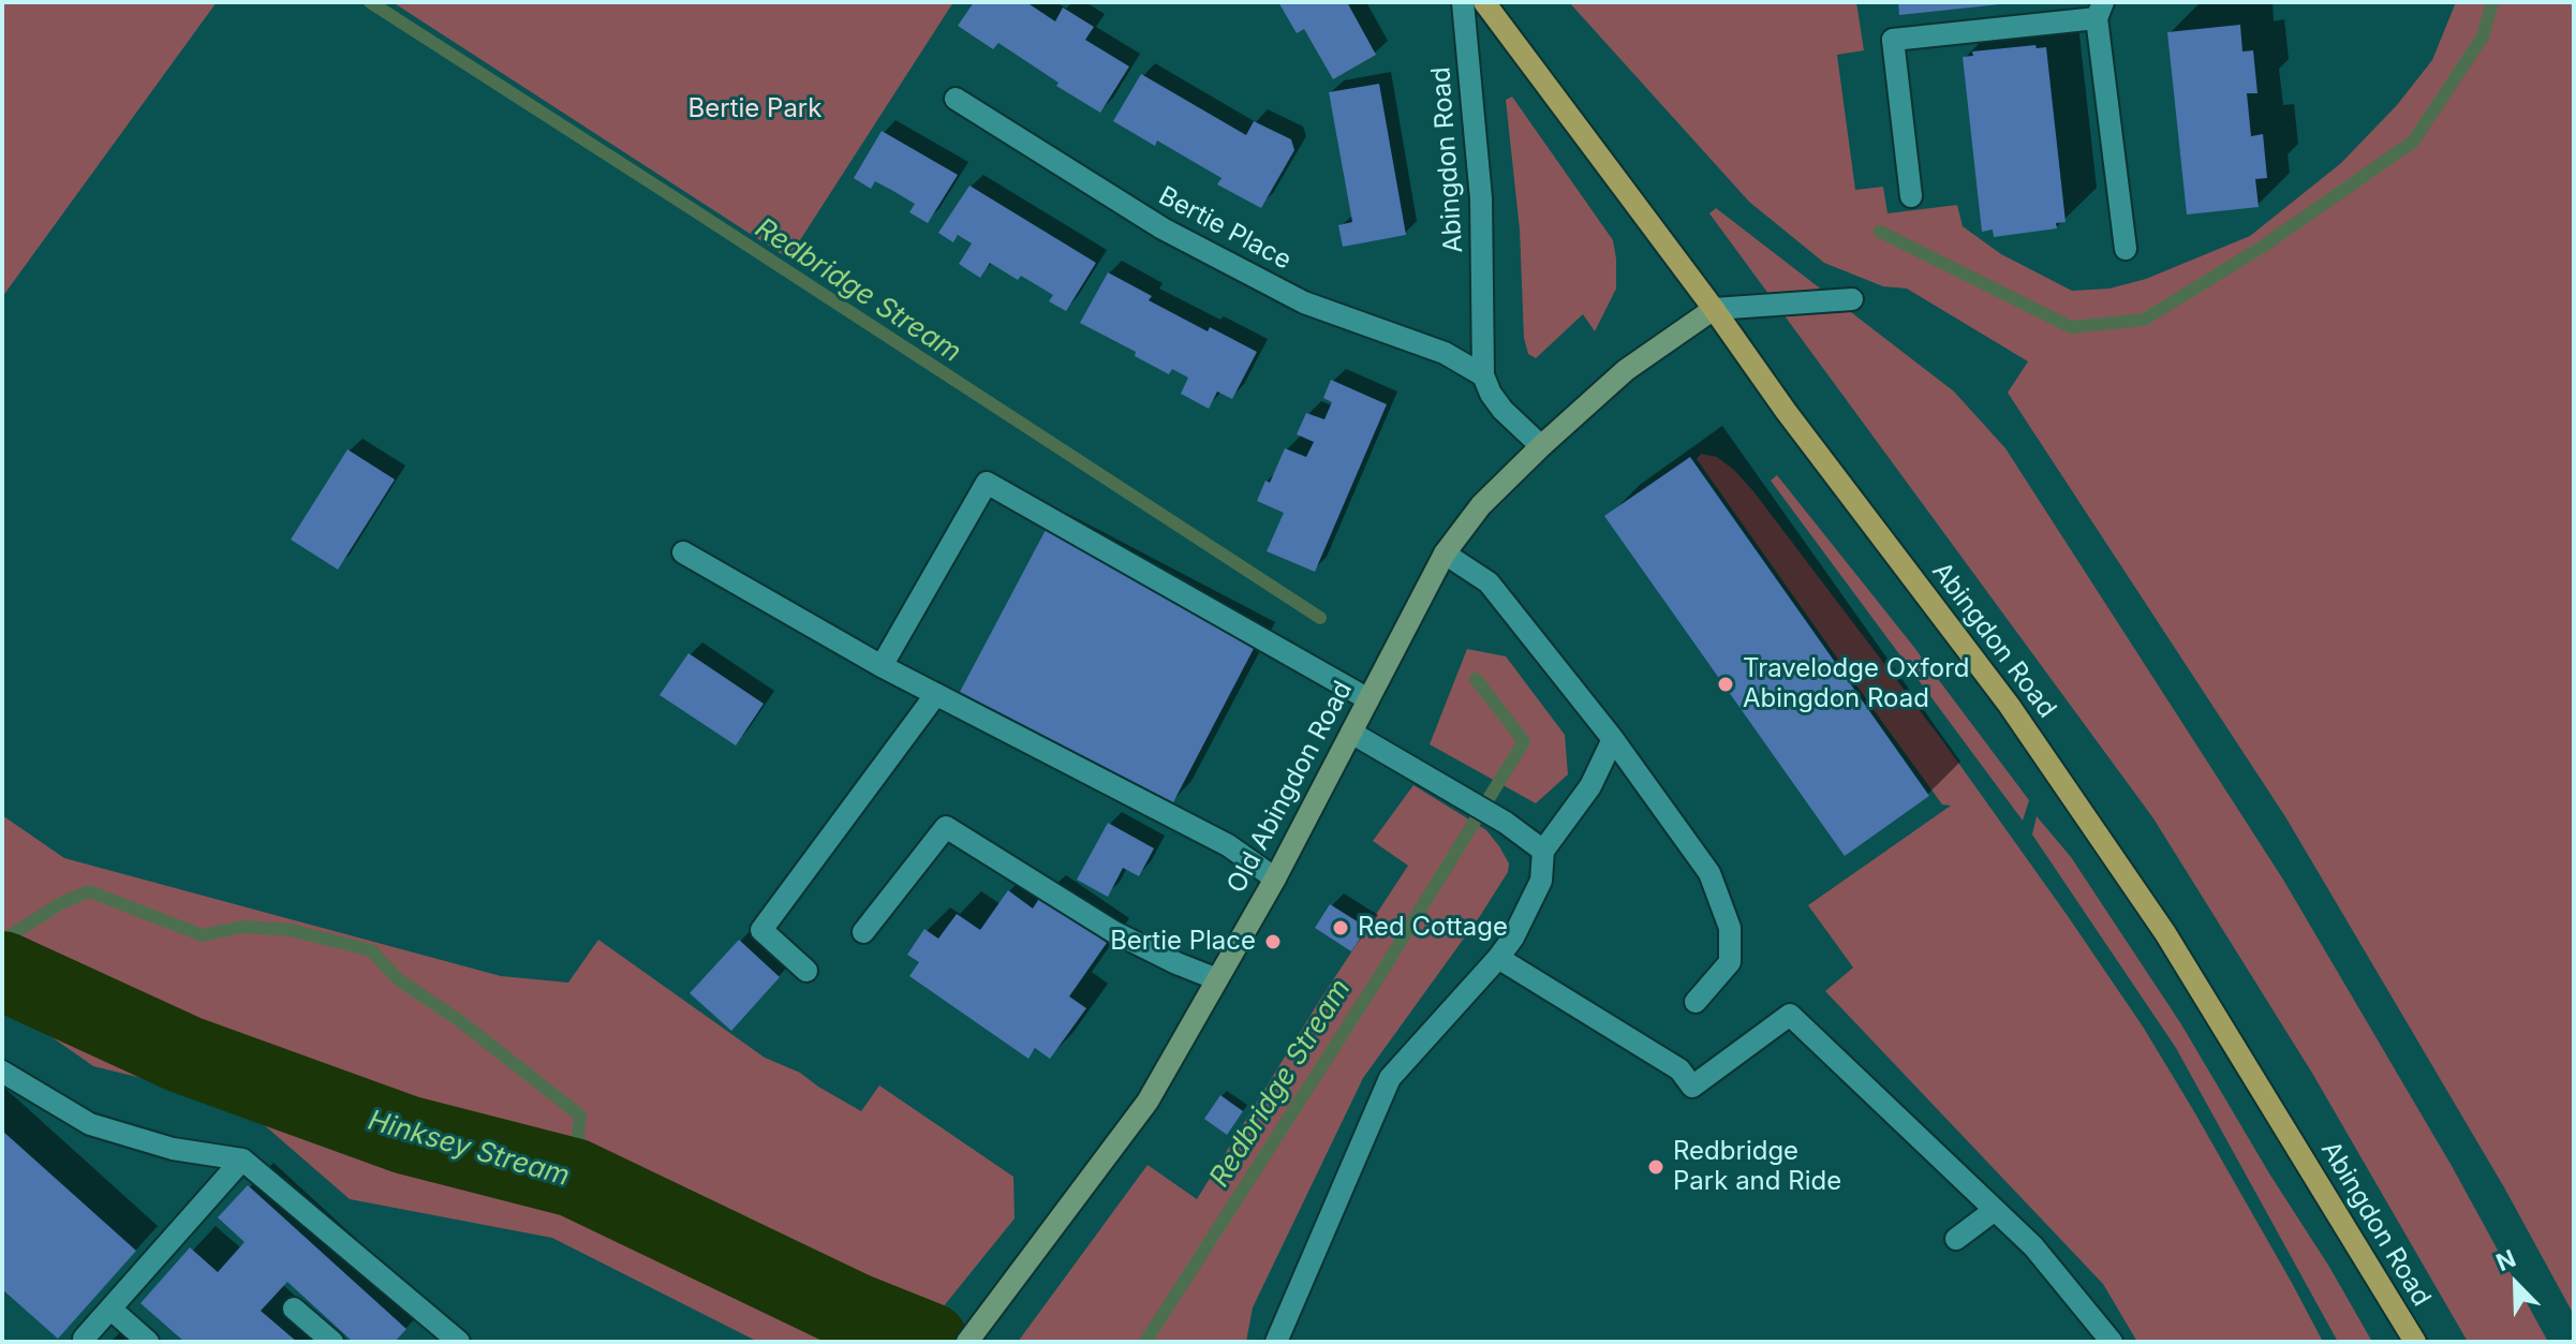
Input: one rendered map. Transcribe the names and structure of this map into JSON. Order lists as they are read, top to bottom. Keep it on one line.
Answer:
{"streets":{"main road":["Abingdon Road"],"street":["Bertie Place","Old Abingdon Road"]},"crossings":[["Abingdon Road","Bertie Place"],["Abingdon Road","Old Abingdon Road"]],"water":["Redbridge Stream","Hinksey Stream"],"parks":["Bertie Park"],"places":["Travelodge Oxford Abingdon Road","Red Cottage","Bertie Place","Redbridge Park and Ride"],"north":"top left"}
